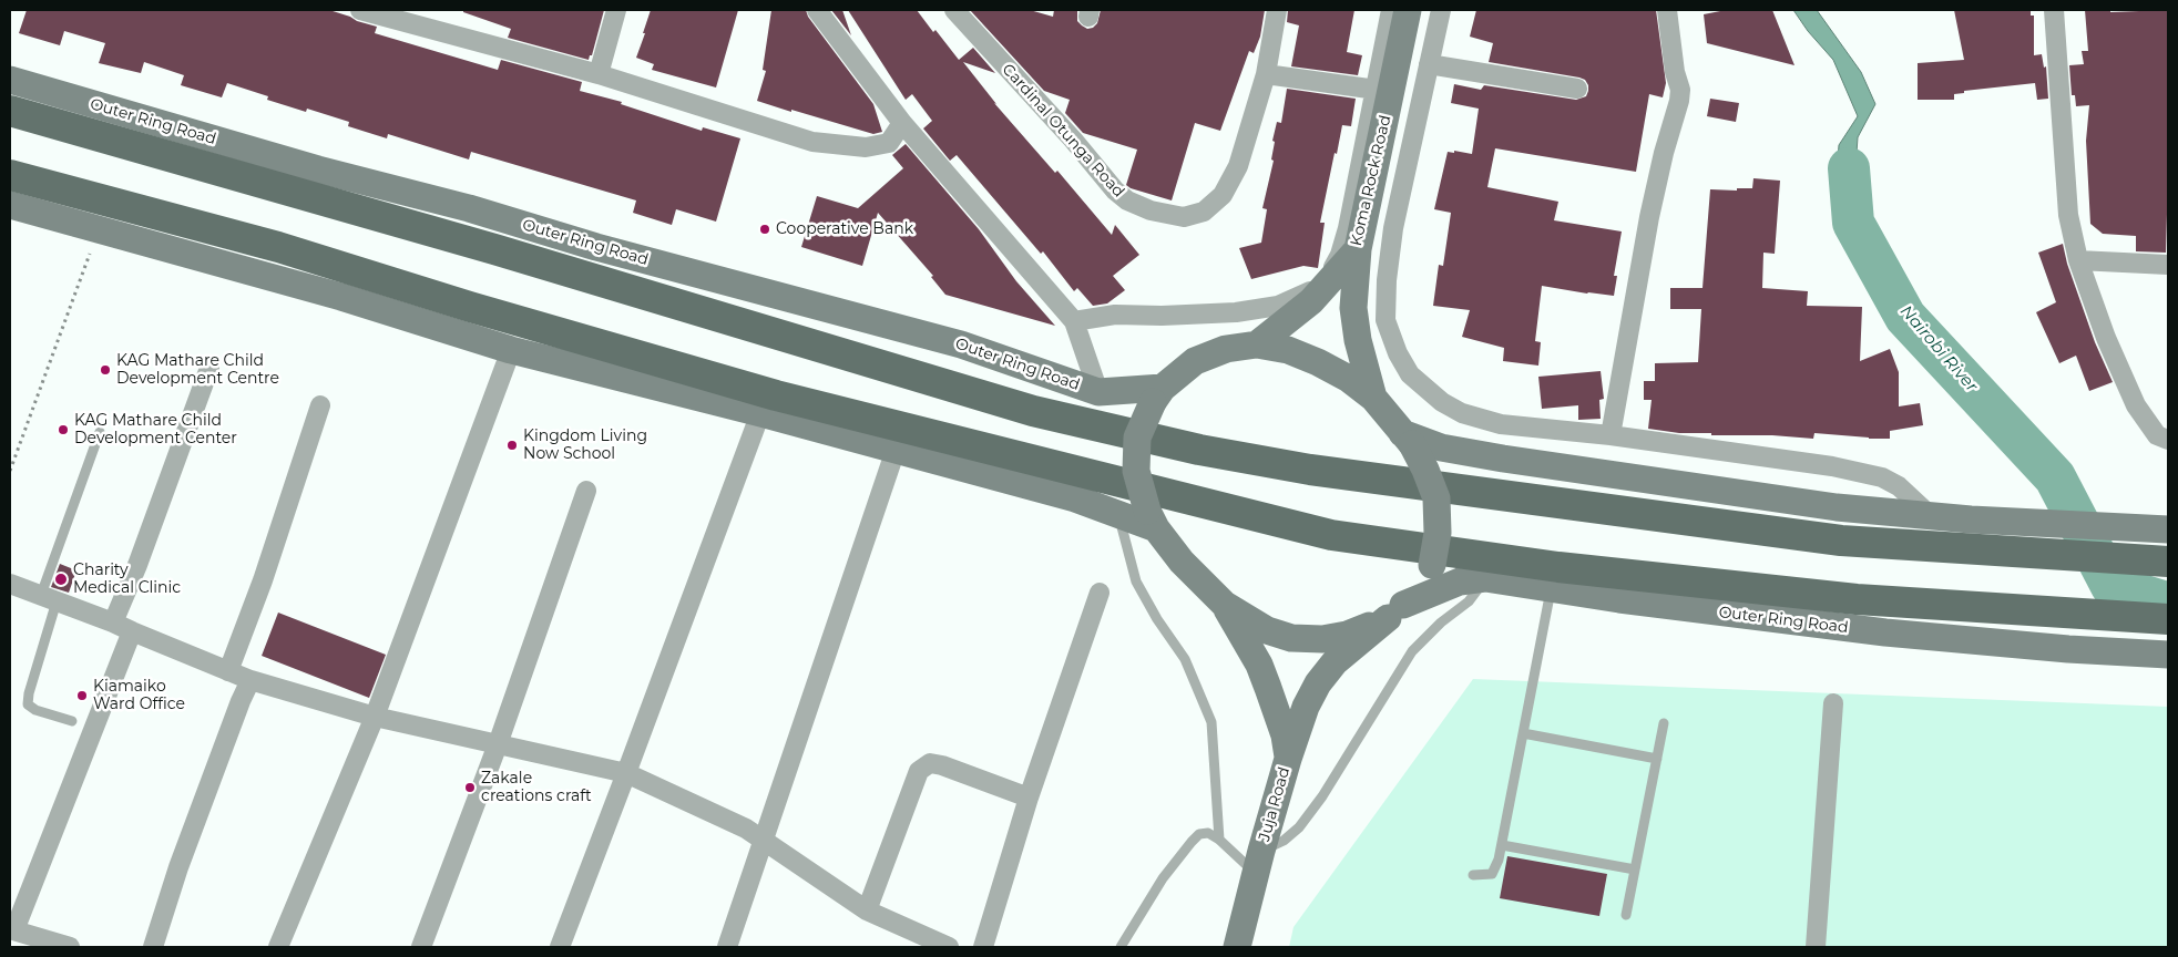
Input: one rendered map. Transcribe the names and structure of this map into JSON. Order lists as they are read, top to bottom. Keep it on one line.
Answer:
{"streets":{"main road":["Outer Ring Road","Koma Rock Road","Juja Road"],"street":["Cardinal Otunga Road"]},"crossings":[["Outer Ring Road","Koma Rock Road"],["Outer Ring Road","Juja Road"]],"water":["Nairobi River"],"places":["Cooperative Bank","KAG Mathare Child Development Centre","KAG Mathare Child Development Center","Kingdom Living Now School","Charity Medical Clinic","Kiamaiko Ward Office","Zakale creations craft"]}
